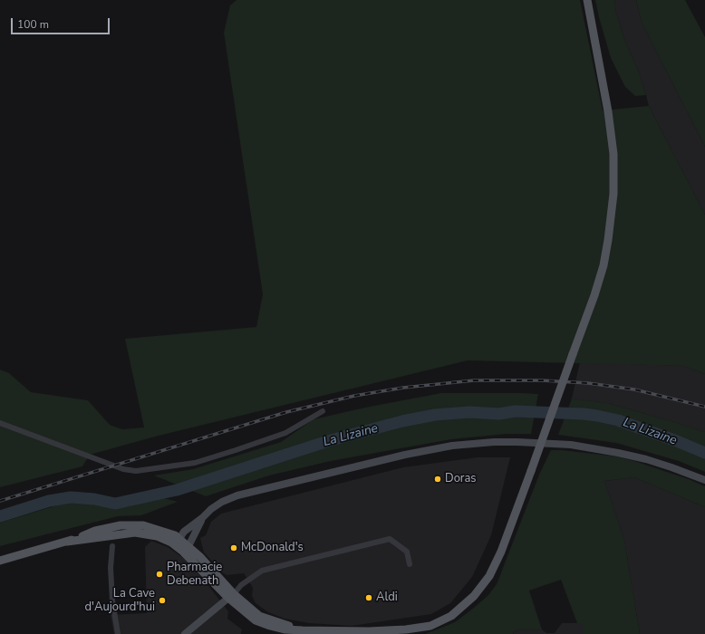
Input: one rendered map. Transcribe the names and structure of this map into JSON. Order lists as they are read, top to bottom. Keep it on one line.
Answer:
{"water":["La Lizaine"],"places":["Doras","McDonald's","Pharmacie Debenath","Aldi","La Cave d'Aujourd'hui"],"scale_bar":"100 m"}
